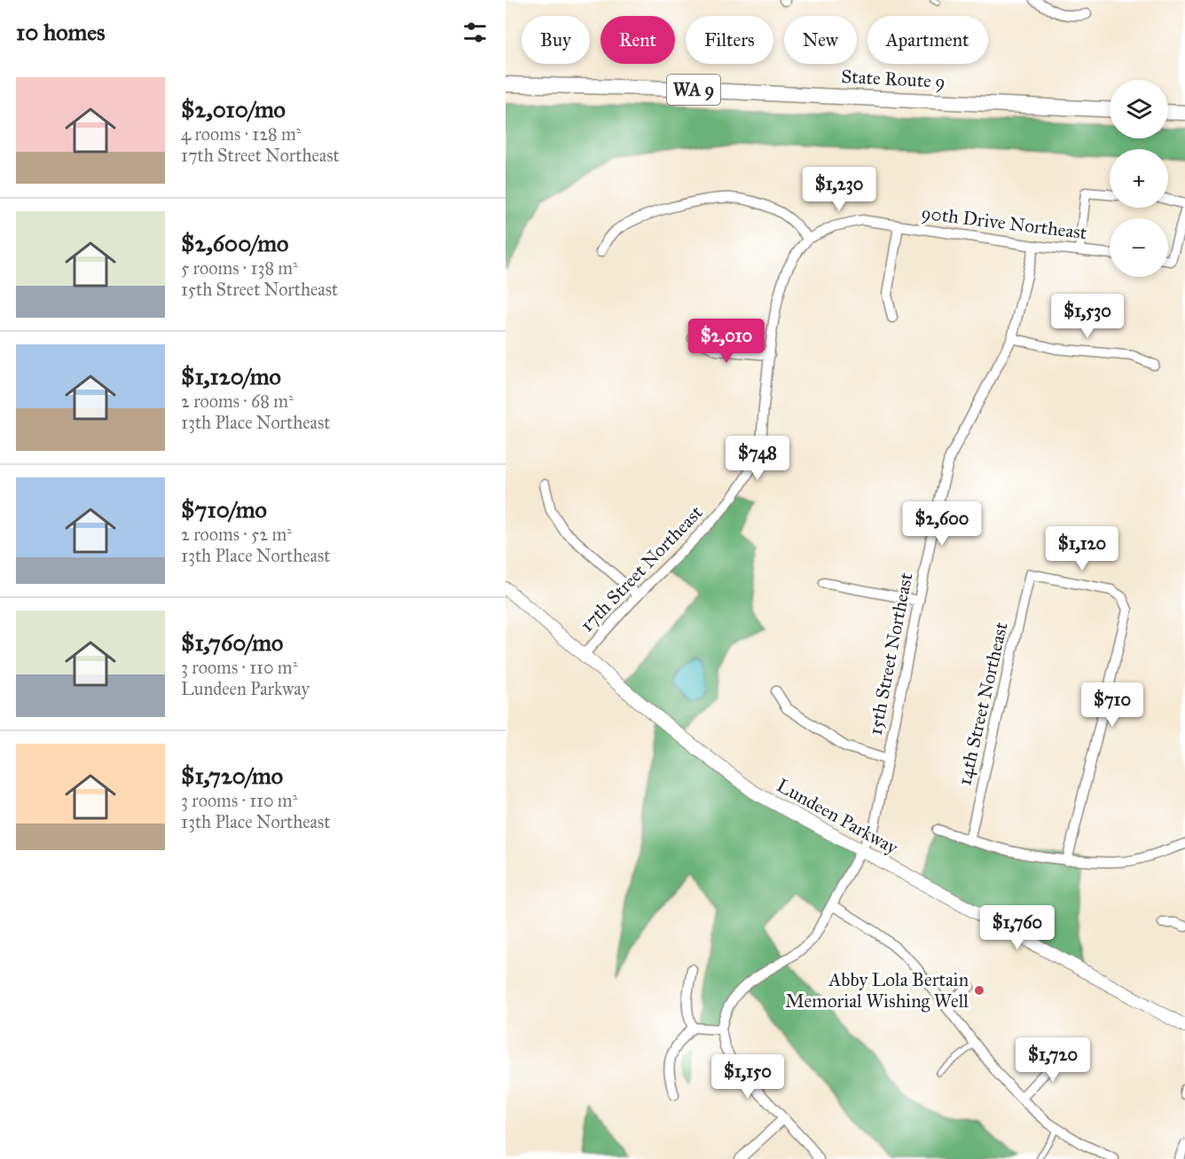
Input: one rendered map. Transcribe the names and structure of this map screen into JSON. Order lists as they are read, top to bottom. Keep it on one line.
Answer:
{"streets":{"main road":["State Route 9","WA 9","Lundeen Parkway"],"street":["90th Drive Northeast","17th Street Northeast","15th Street Northeast","14th Street Northeast"]},"crossings":[["90th Drive Northeast","17th Street Northeast"],["90th Drive Northeast","15th Street Northeast"],["17th Street Northeast","Lundeen Parkway"],["15th Street Northeast","Lundeen Parkway"]],"places":["Abby Lola Bertain Memorial Wishing Well"],"page":{"heading":"10 homes","chip":["Buy","Rent","Filters","New","Apartment"],"list":[{"name":"$2,010/mo","note":"4 rooms · 128 m² · 17th Street Northeast"},{"name":"$2,600/mo","note":"5 rooms · 138 m² · 15th Street Northeast"},{"name":"$1,120/mo","note":"2 rooms · 68 m² · 13th Place Northeast"},{"name":"$710/mo","note":"2 rooms · 52 m² · 13th Place Northeast"},{"name":"$1,760/mo","note":"3 rooms · 110 m² · Lundeen Parkway"},{"name":"$1,720/mo","note":"3 rooms · 110 m² · 13th Place Northeast"}],"map_buttons":["+","−"],"price":["$1,230","$1,530","$2,010","$748","$2,600","$1,120","$710","$1,760","$1,720","$1,150"]}}
